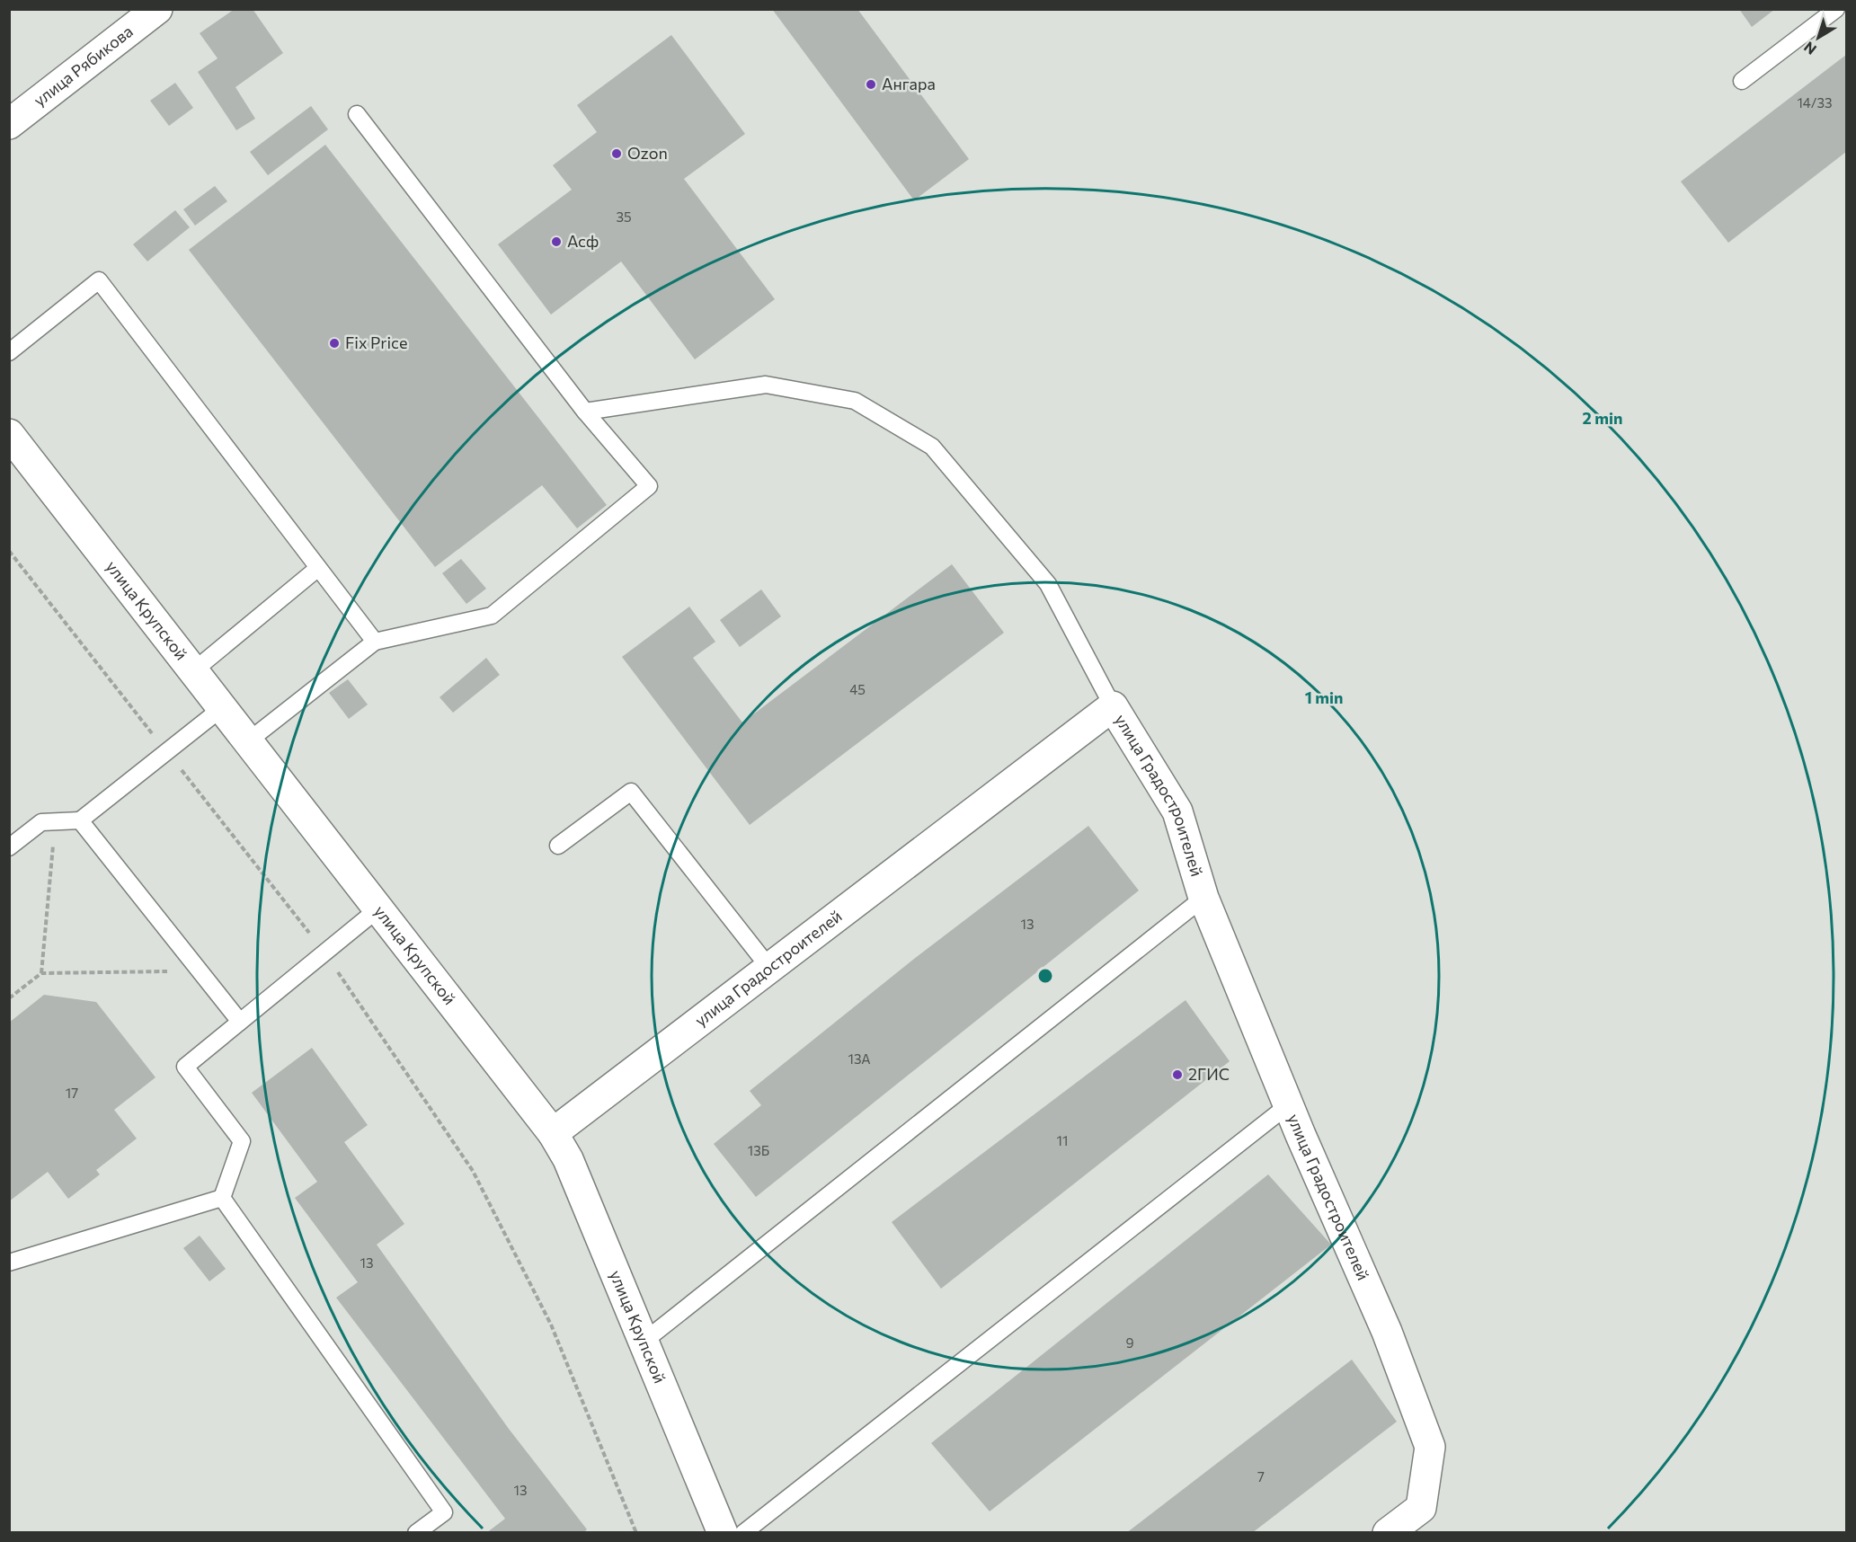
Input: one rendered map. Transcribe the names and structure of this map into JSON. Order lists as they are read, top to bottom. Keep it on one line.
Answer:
{"streets":{"street":["улица Рябикова","улица Крупской","улица Градостроителей"]},"crossings":[["улица Крупской","улица Градостроителей"]],"places":["Ангара","Ozon","Асф","Fix Price","2ГИС"],"house_numbers":["14/33","35","45","13","13А","17","11","13Б","13","9","7","13"],"north":"bottom left","rings":["2 min","1 min"]}
